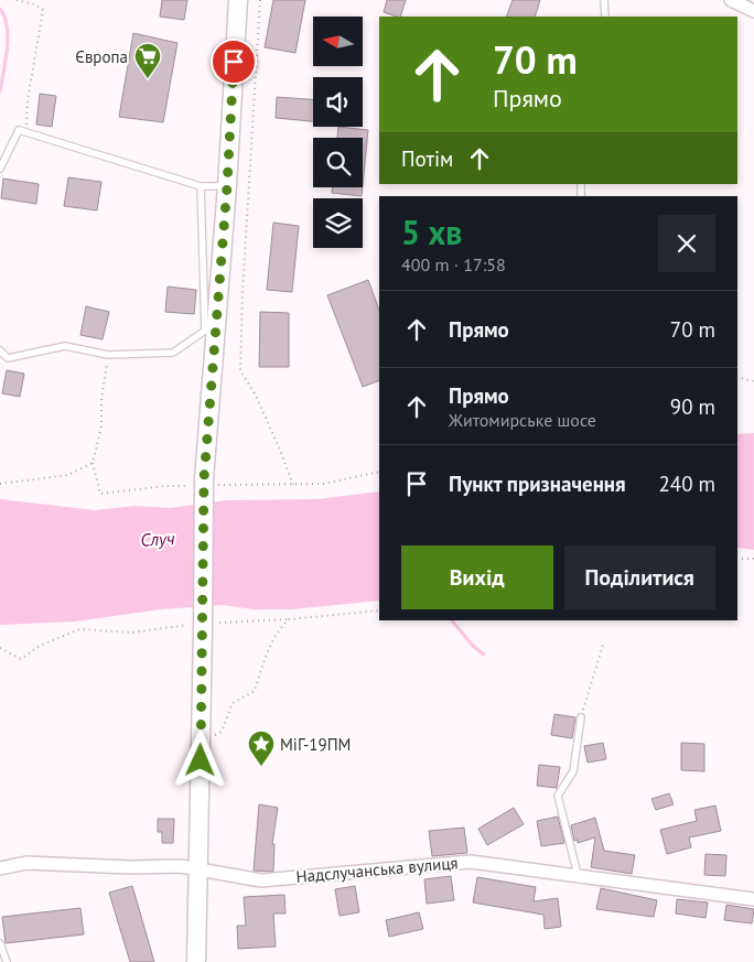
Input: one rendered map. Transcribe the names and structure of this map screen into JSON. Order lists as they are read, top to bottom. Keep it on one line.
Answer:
{"streets":{"street":["Надслучанська вулиця"]},"water":["Случ"],"places":{"supermarket":["Європа"],"place":["МіГ-19ПМ"]},"north":"left","page":{"turn":["70 m","Прямо"],"then":"Потім","heading":["5 хв","400 m · 17:58"],"list":[{"name":"Прямо","value":"70 m"},{"name":"Прямо","note":"Житомирське шосе","value":"90 m"},{"name":"Пункт призначення","value":"240 m"}],"buttons":["Вихід","Поділитися"]}}
